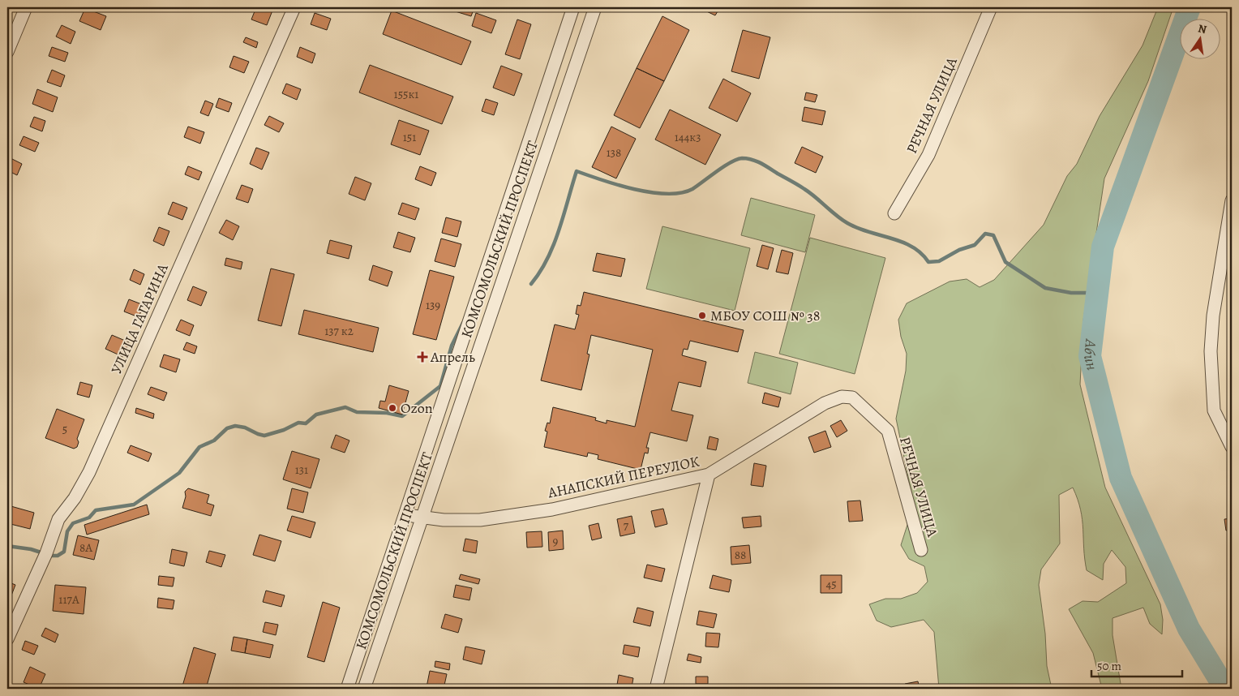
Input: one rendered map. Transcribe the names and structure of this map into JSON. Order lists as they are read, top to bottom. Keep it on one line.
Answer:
{"streets":{"street":["РЕЧНАЯ УЛИЦА","КОМСОМОЛЬСКИЙ ПРОСПЕКТ","УЛИЦА ГАГАРИНА","АНАПСКИЙ ПЕРЕУЛОК"]},"crossings":[["РЕЧНАЯ УЛИЦА","АНАПСКИЙ ПЕРЕУЛОК"],["КОМСОМОЛЬСКИЙ ПРОСПЕКТ","АНАПСКИЙ ПЕРЕУЛОК"]],"water":["Абин"],"places":{"other":["МБОУ СОШ № 38","Ozon"],"health":["Апрель"]},"house_numbers":["155к1","151","144к3","138","139","137 к2","5","131","7","9","8А","88","45","117А"],"scale_bar":"50 m","north":"top"}
